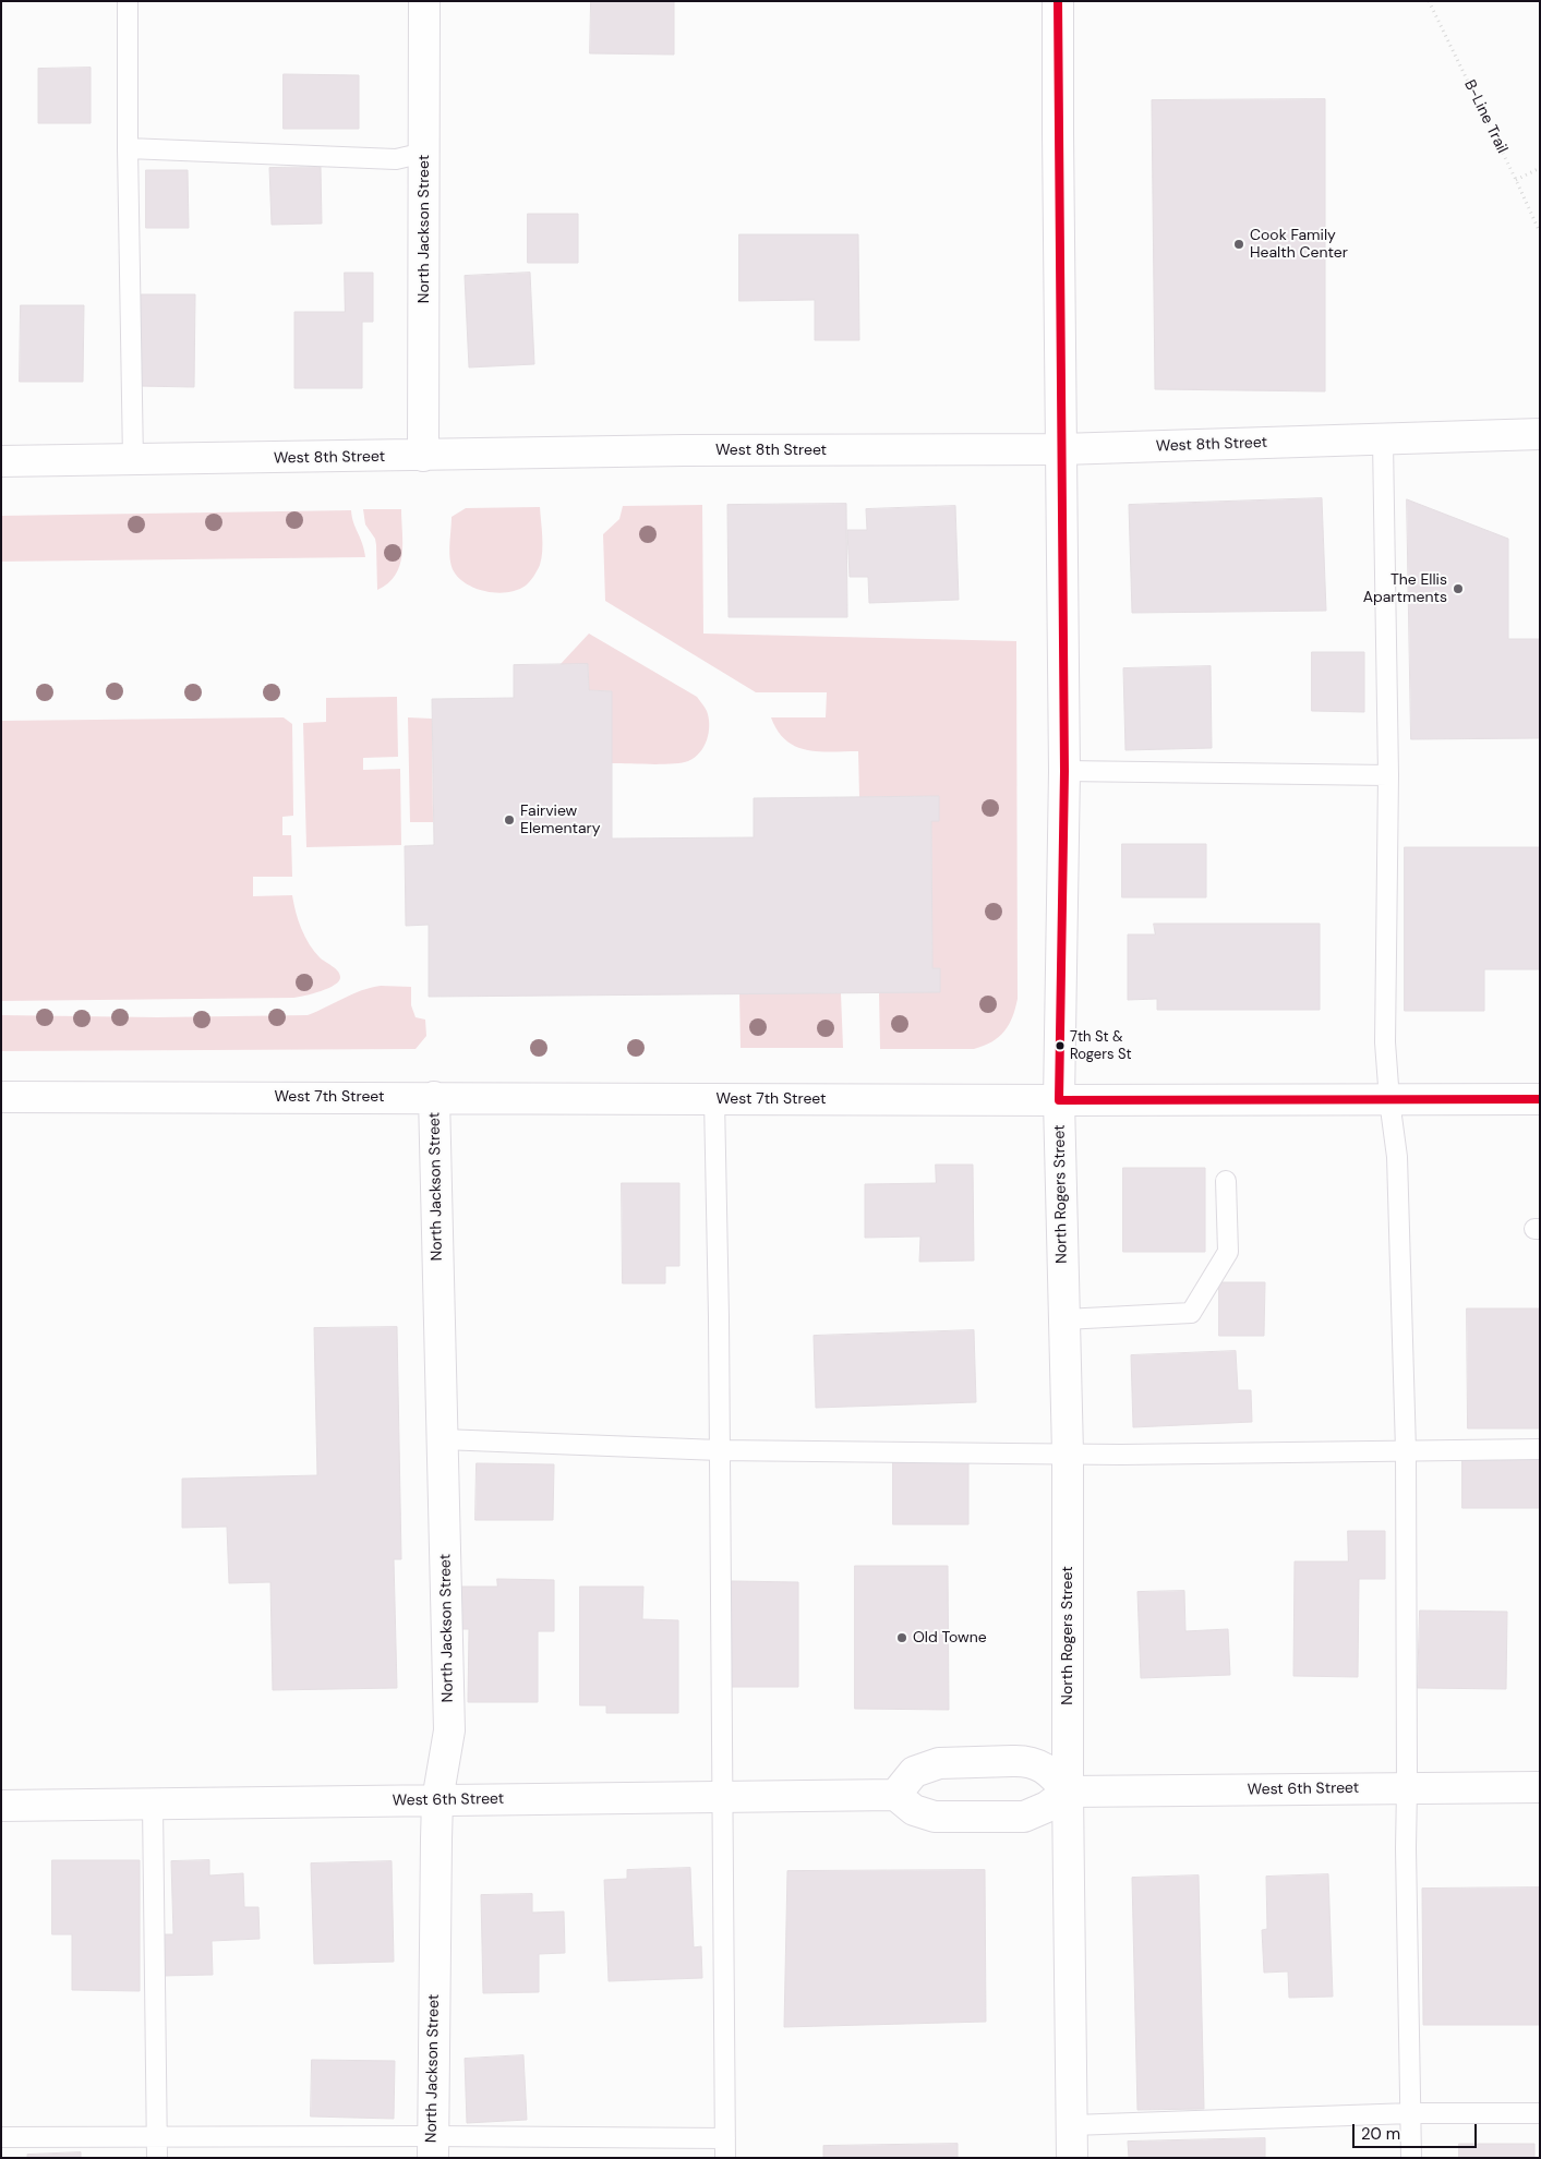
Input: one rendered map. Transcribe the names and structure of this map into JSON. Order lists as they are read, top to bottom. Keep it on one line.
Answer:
{"streets":{"street":["North Jackson Street","West 8th Street","West 7th Street","North Rogers Street","West 6th Street"],"path":["B-Line Trail"]},"crossings":[["North Jackson Street","West 8th Street"],["North Jackson Street","West 7th Street"],["North Jackson Street","West 6th Street"],["West 8th Street","North Rogers Street"],["West 7th Street","North Rogers Street"],["North Rogers Street","West 6th Street"]],"places":["Cook Family Health Center","The Ellis Apartments","Fairview Elementary","7th St & Rogers St","Old Towne"],"scale_bar":"20 m"}
